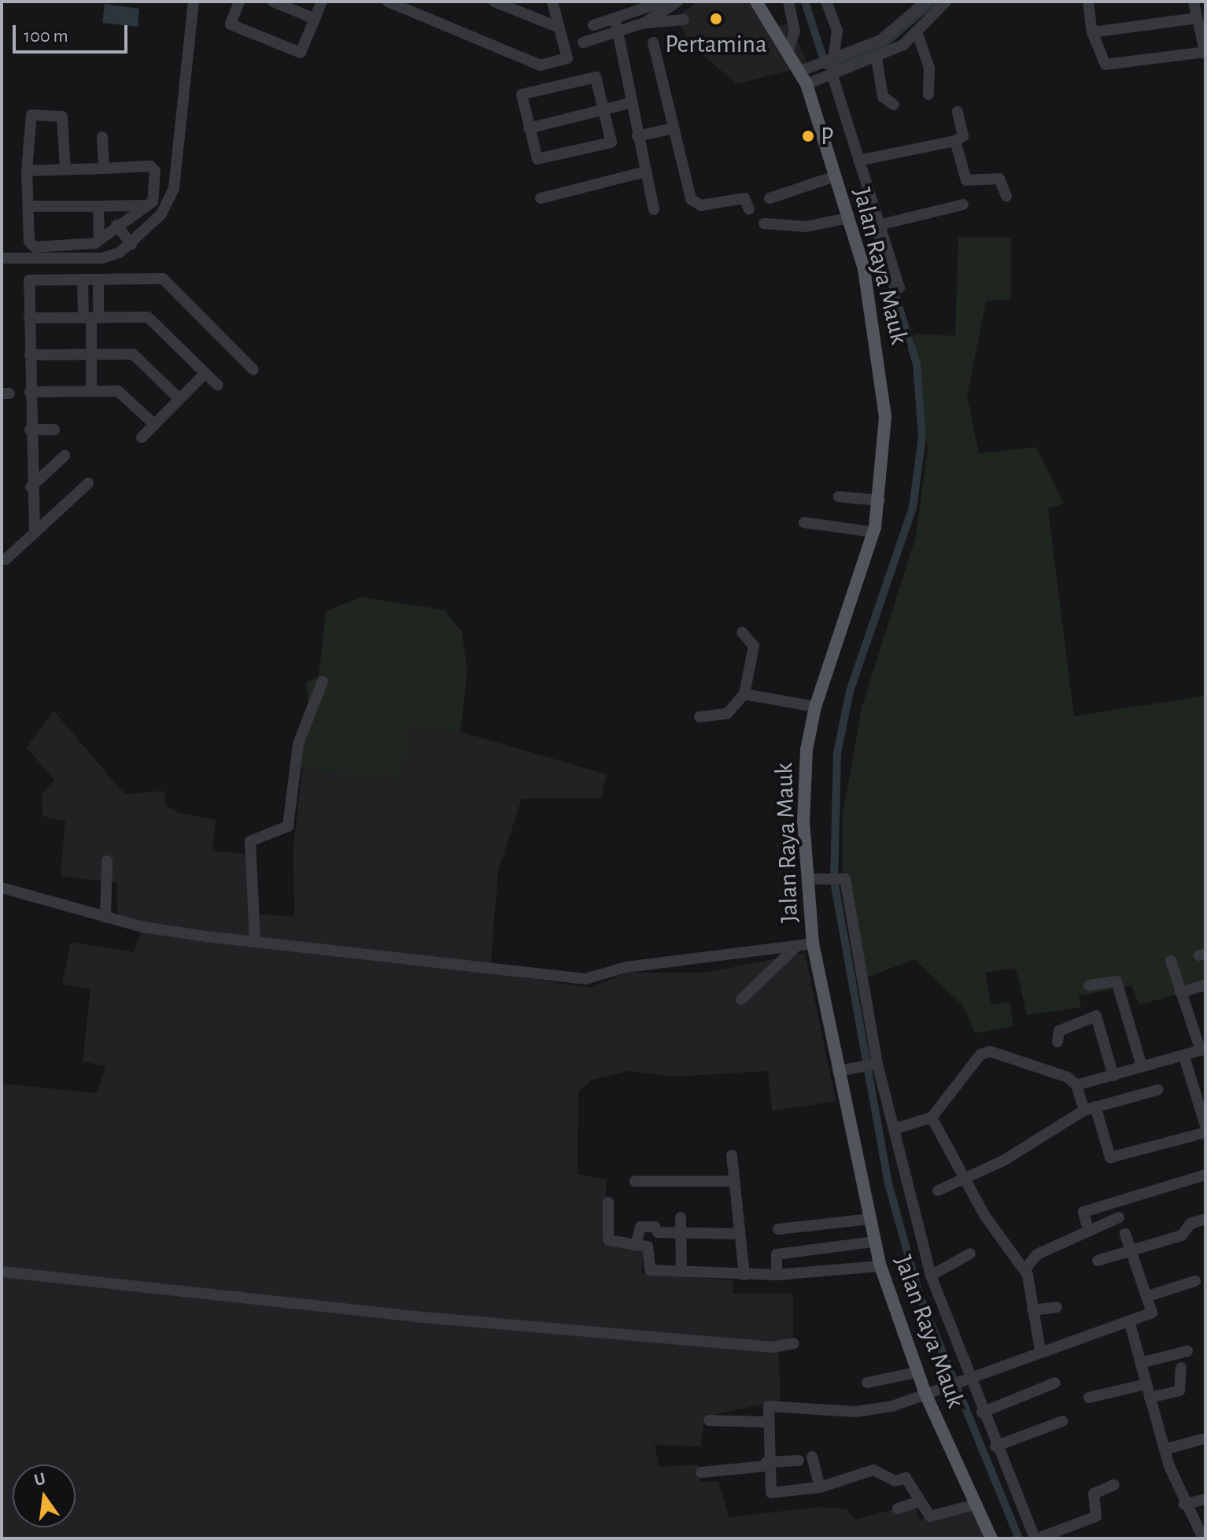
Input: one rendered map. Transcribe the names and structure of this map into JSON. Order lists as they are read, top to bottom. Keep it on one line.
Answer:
{"streets":{"main road":["Jalan Raya Mauk"]},"places":["Pertamina","P"],"scale_bar":"100 m","north":"top"}
